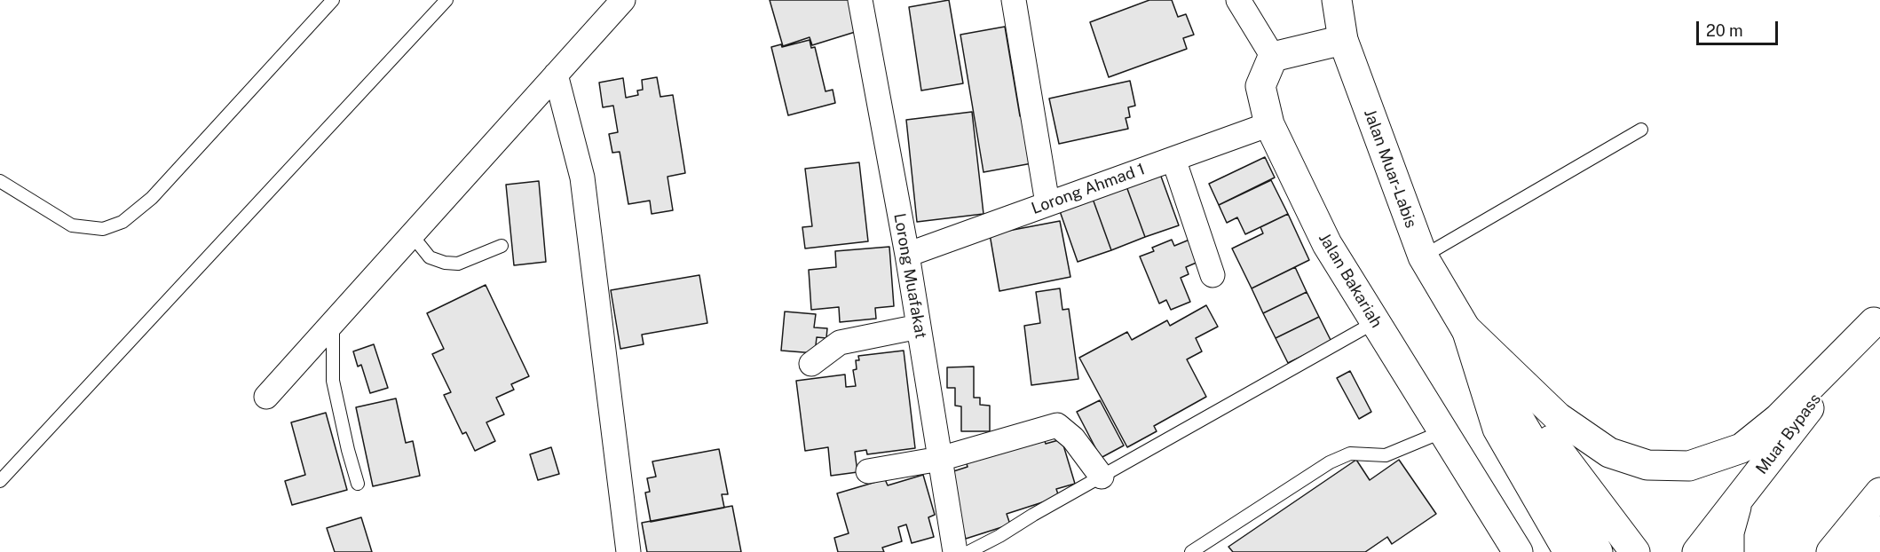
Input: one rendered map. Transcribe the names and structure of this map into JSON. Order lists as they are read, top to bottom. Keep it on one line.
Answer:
{"streets":{"main road":["Jalan Muar-Labis","Jalan Bakariah","Muar Bypass"],"street":["Lorong Ahmad 1","Lorong Muafakat"]},"crossings":[["Lorong Ahmad 1","Lorong Muafakat"],["Lorong Ahmad 1","Jalan Bakariah"]],"scale_bar":"20 m"}
